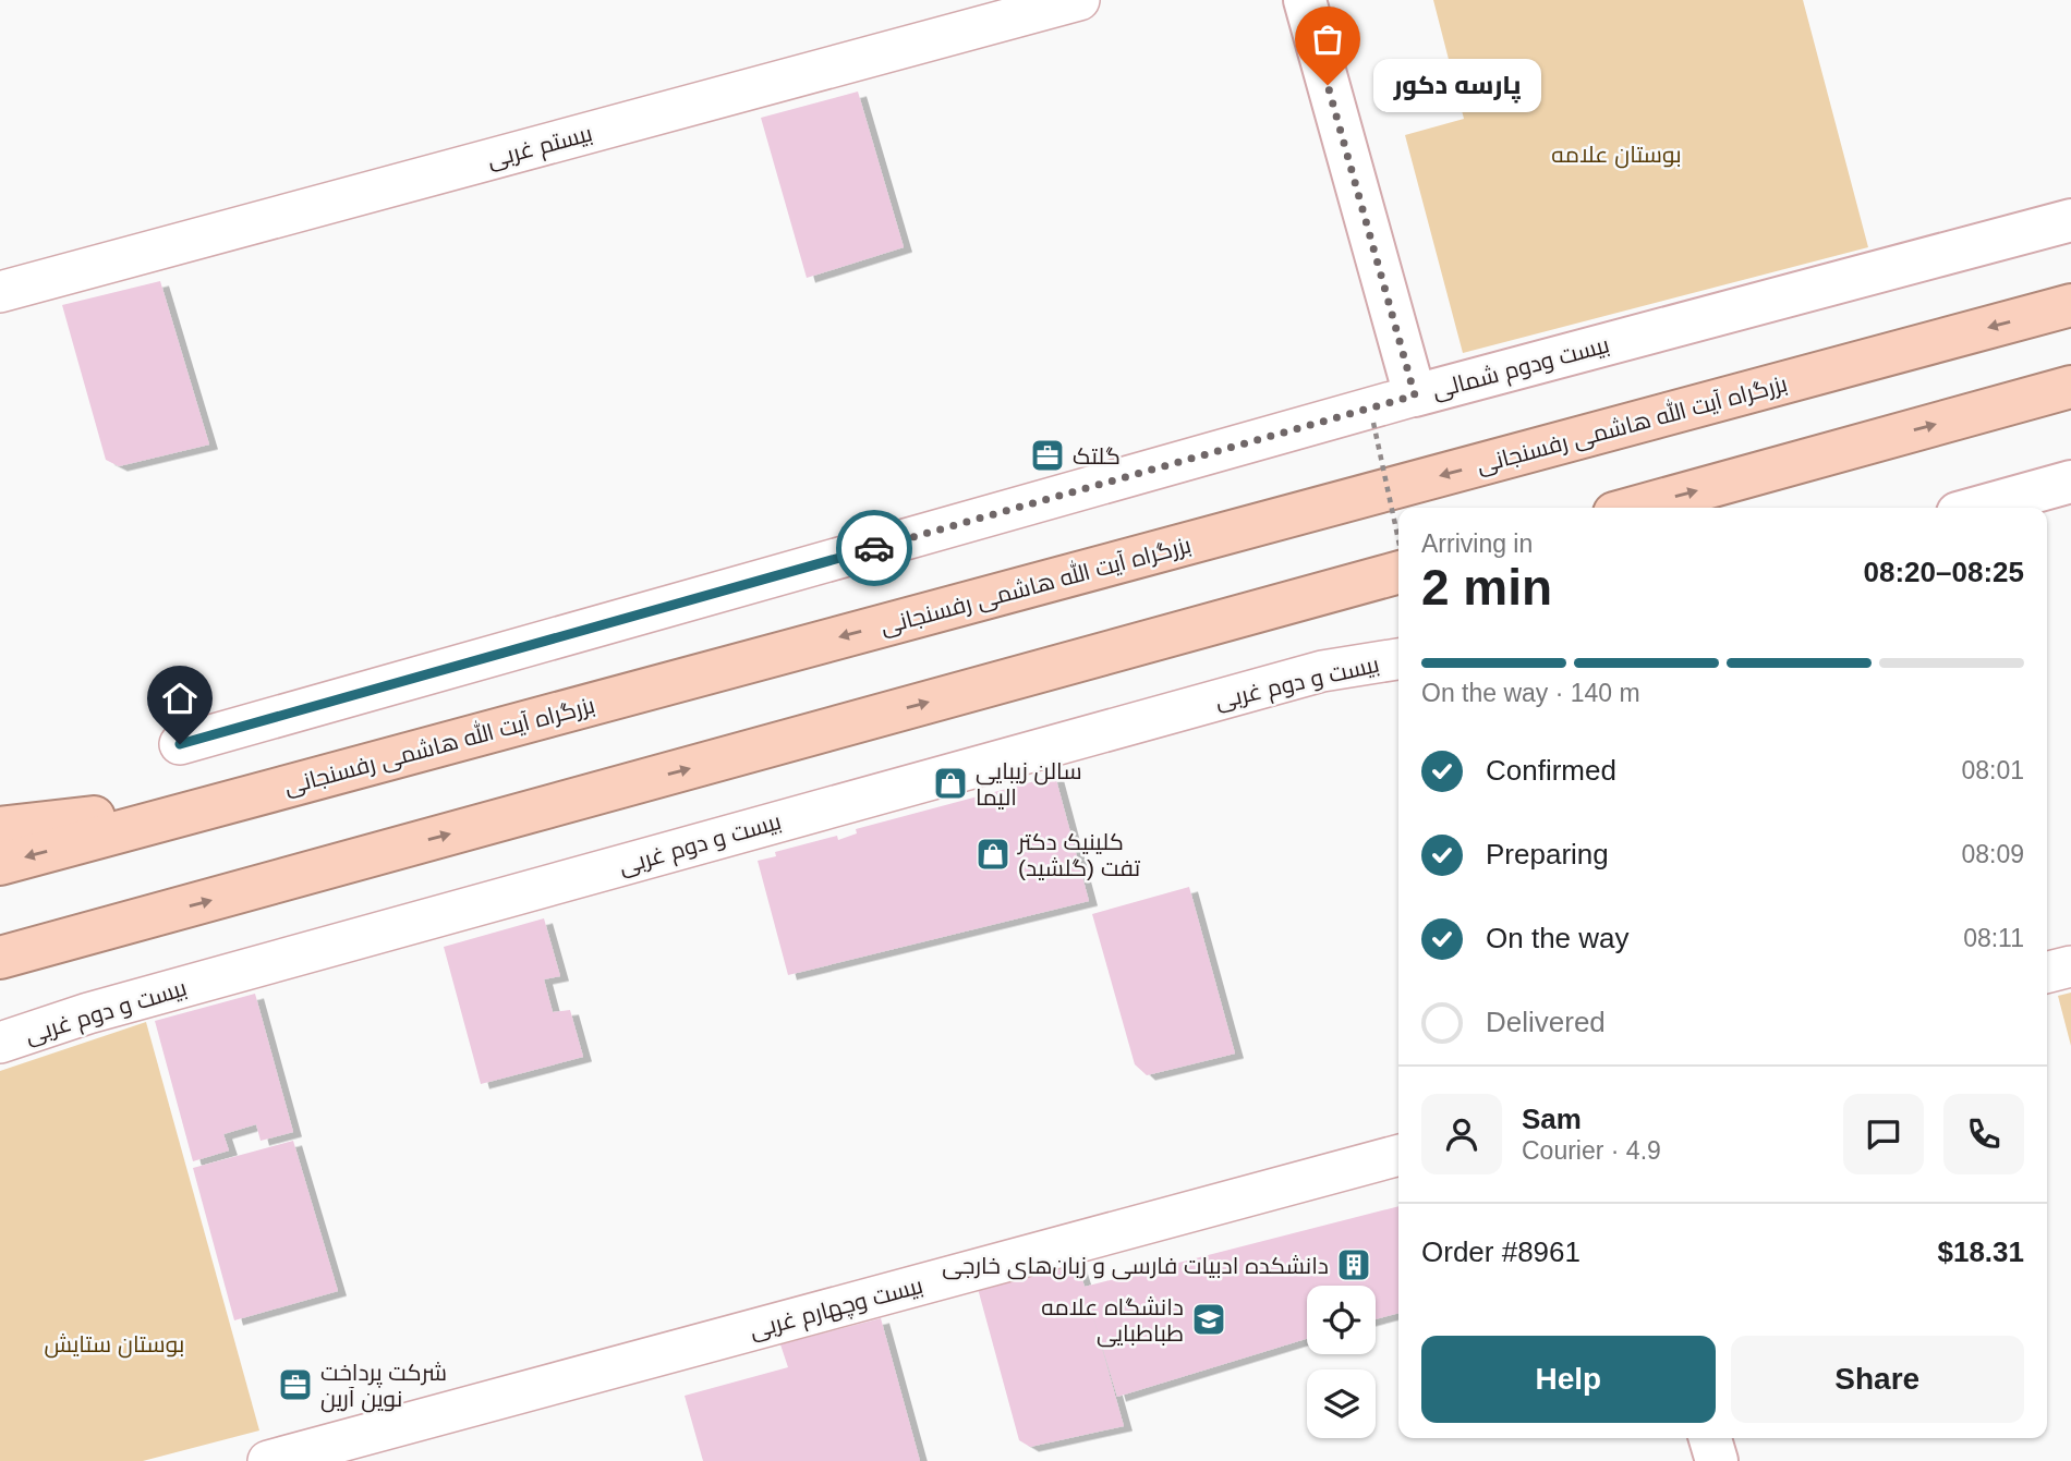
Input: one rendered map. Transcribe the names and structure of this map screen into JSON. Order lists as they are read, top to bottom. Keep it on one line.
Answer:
{"streets":{"highway":["بزرگراه آیت الله هاشمی رفسنجانی"],"street":["بیستم غربی","بیست ودوم شمالی","بیست و دوم غربی","بیست وچهارم غربی"]},"parks":["بوستان علامه","بوستان ستایش"],"places":{"other":["پارسه دکور"],"office":["گلتک","شرکت پرداخت نوین آرین"],"shop":["سالن زیبایی الیما","کلینیک دکتر تفت (گلشید)"],"building":["دانشکده ادبیات فارسی و زبان‌های خارجی"],"school or university":["دانشگاه علامه طباطبایی"]},"page":{"bubble":"پارسه دکور","heading":["2 min","Arriving in","08:20–08:25"],"panel":["Sam","Courier · 4.9","Order #8961","$18.31"],"bar":"On the way · 140 m","list":[["Confirmed","08:01"],["Preparing","08:09"],["On the way","08:11"],"Delivered"],"buttons":["Help","Share"]}}
